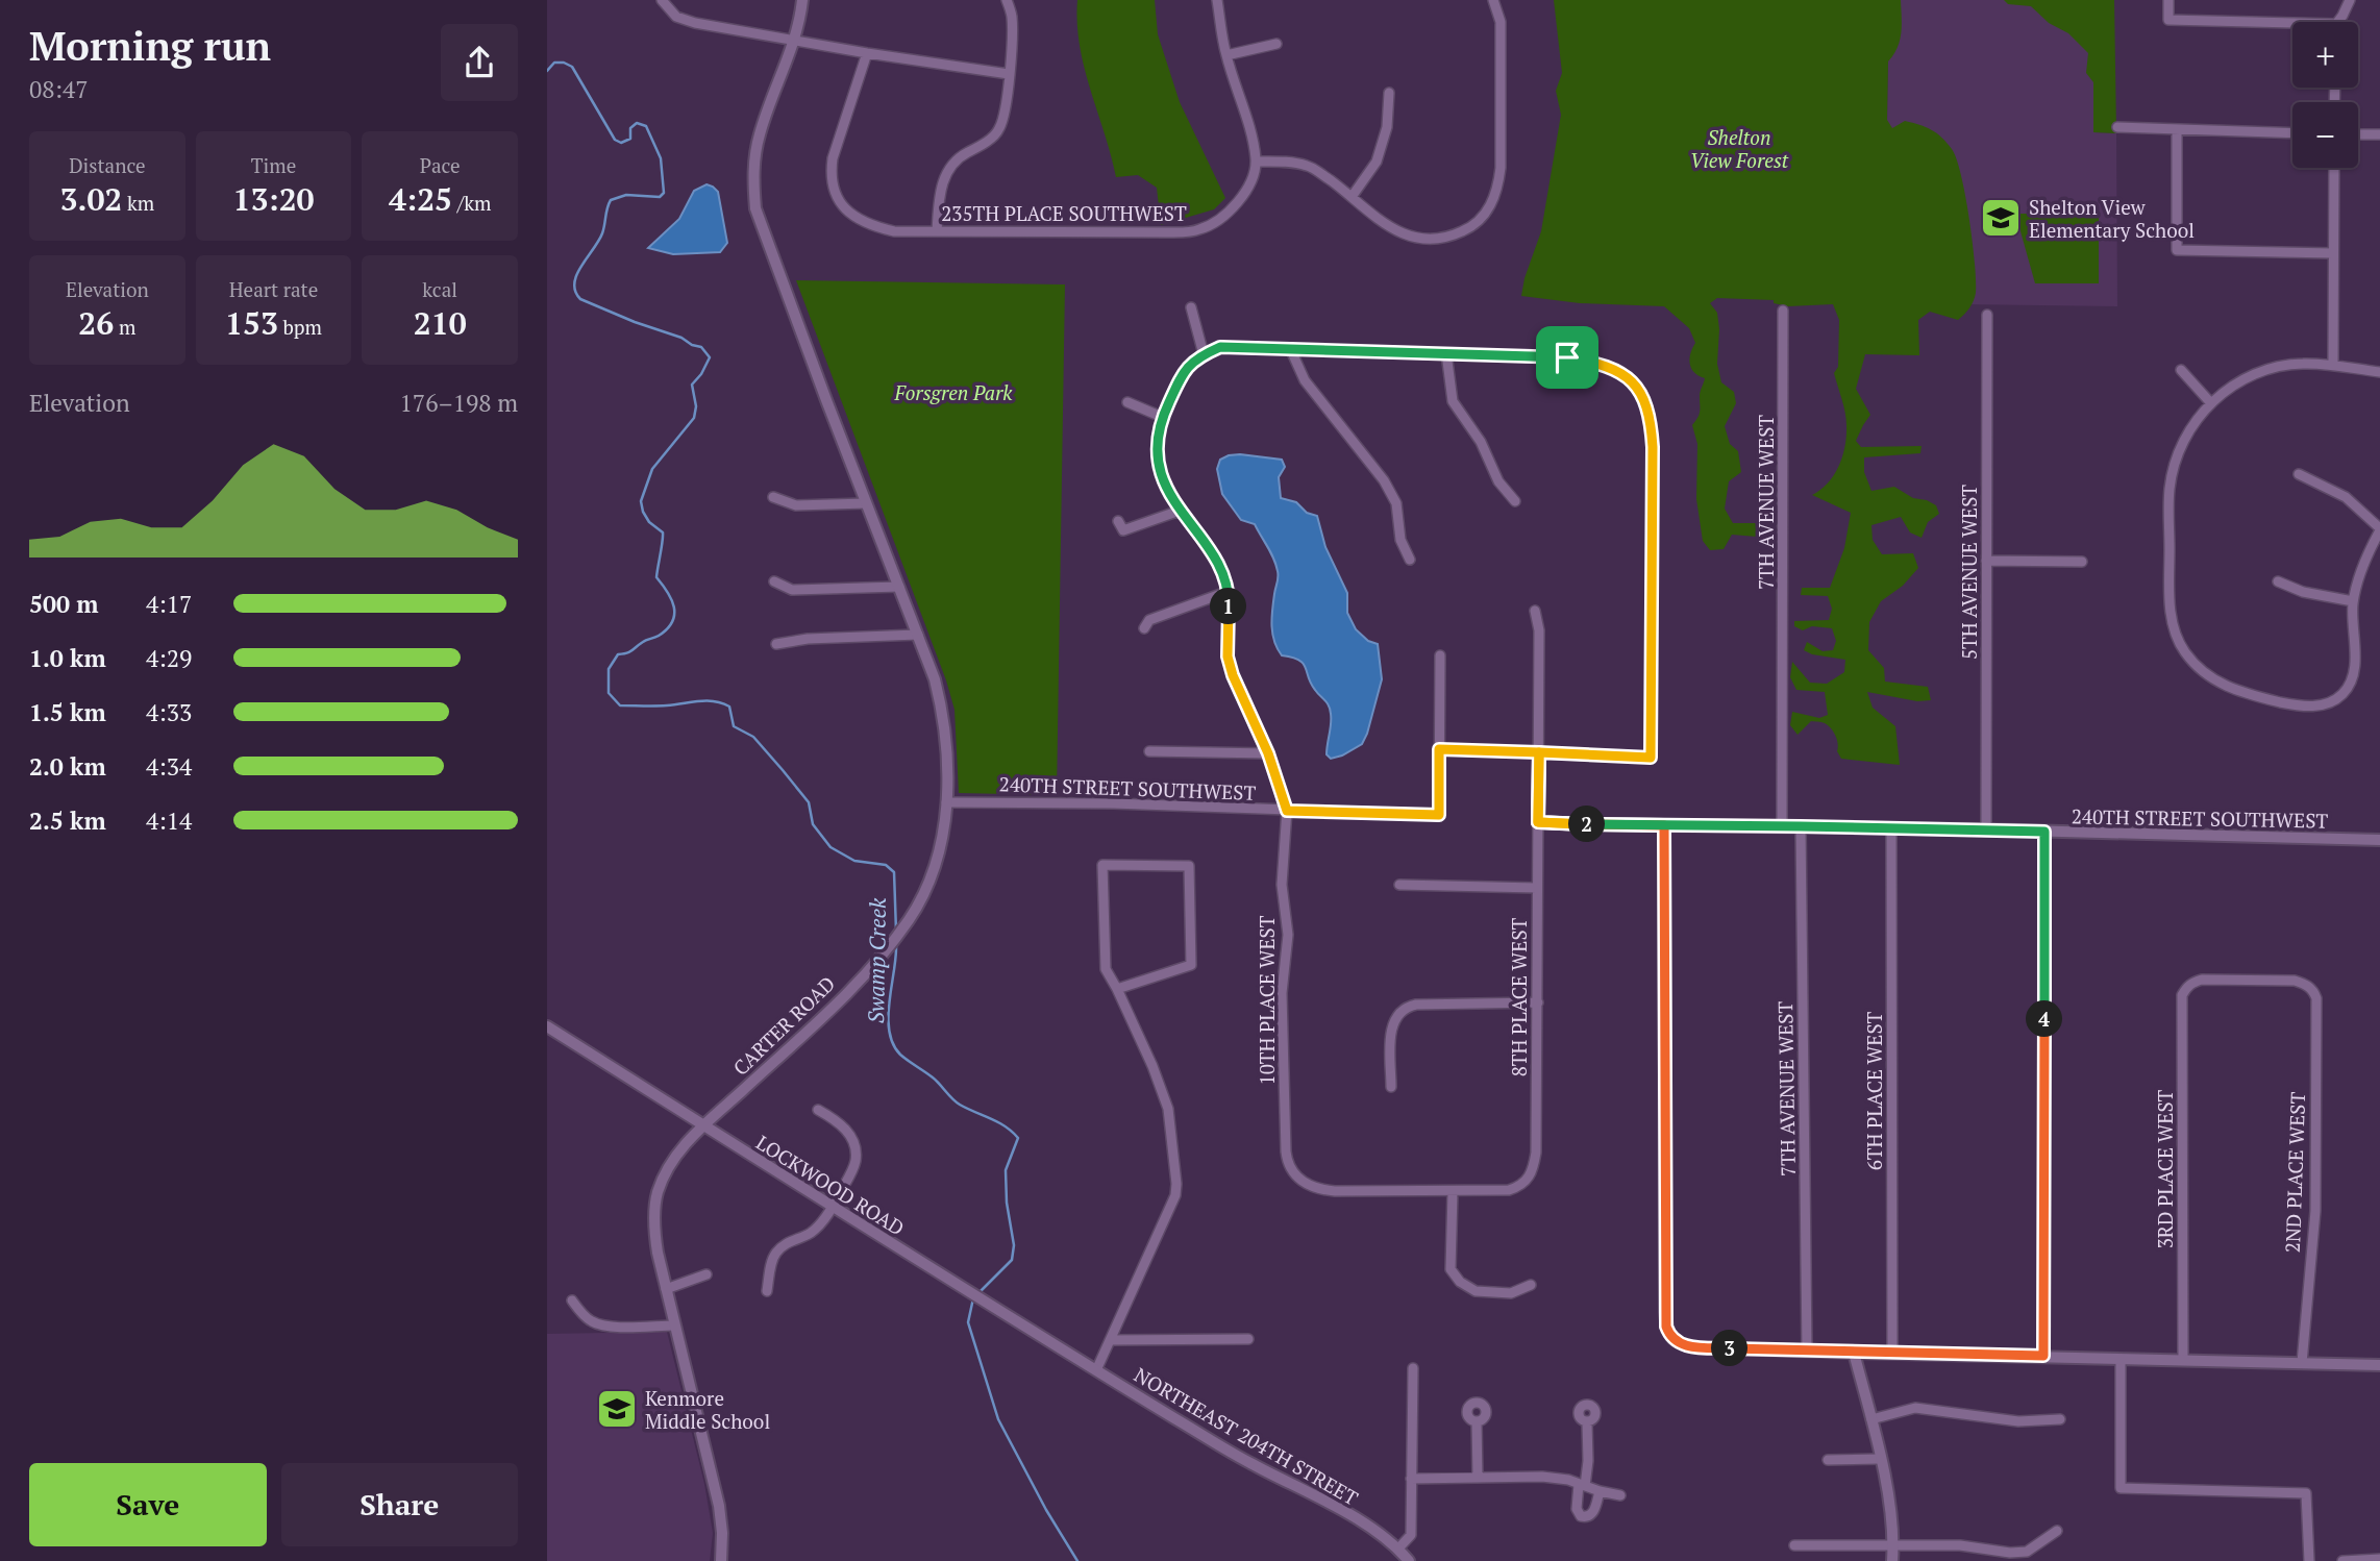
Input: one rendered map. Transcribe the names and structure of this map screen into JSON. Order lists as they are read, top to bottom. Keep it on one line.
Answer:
{"streets":{"street":["235TH PLACE SOUTHWEST","7TH AVENUE WEST","5TH AVENUE WEST","240TH STREET SOUTHWEST","8TH PLACE WEST","10TH PLACE WEST","CARTER ROAD","6TH PLACE WEST","3RD PLACE WEST","2ND PLACE WEST","LOCKWOOD ROAD","NORTHEAST 204TH STREET"]},"crossings":[["7TH AVENUE WEST","240TH STREET SOUTHWEST"],["5TH AVENUE WEST","240TH STREET SOUTHWEST"],["240TH STREET SOUTHWEST","8TH PLACE WEST"],["240TH STREET SOUTHWEST","10TH PLACE WEST"],["240TH STREET SOUTHWEST","CARTER ROAD"],["240TH STREET SOUTHWEST","6TH PLACE WEST"],["8TH PLACE WEST","10TH PLACE WEST"],["CARTER ROAD","LOCKWOOD ROAD"],["3RD PLACE WEST","2ND PLACE WEST"],["LOCKWOOD ROAD","NORTHEAST 204TH STREET"]],"water":["Swamp Creek"],"parks":["Shelton View Forest","Forsgren Park"],"places":{"school or university":["Shelton View Elementary School","Kenmore Middle School"]},"page":{"heading":["Morning run","08:47"],"map_buttons":["+","−"],"stats":[["Distance","3.02 km"],["Time","13:20"],["Pace","4:25 /km"],["Elevation","26 m"],["Heart rate","153 bpm"],["kcal","210"]],"chart":["Elevation","176–198 m"],"list":[{"name":"500 m","note":"4:17"},{"name":"1.0 km","note":"4:29"},{"name":"1.5 km","note":"4:33"},{"name":"2.0 km","note":"4:34"},{"name":"2.5 km","note":"4:14"}],"pins":["1","2","4","3"],"buttons":["Save","Share"]}}
